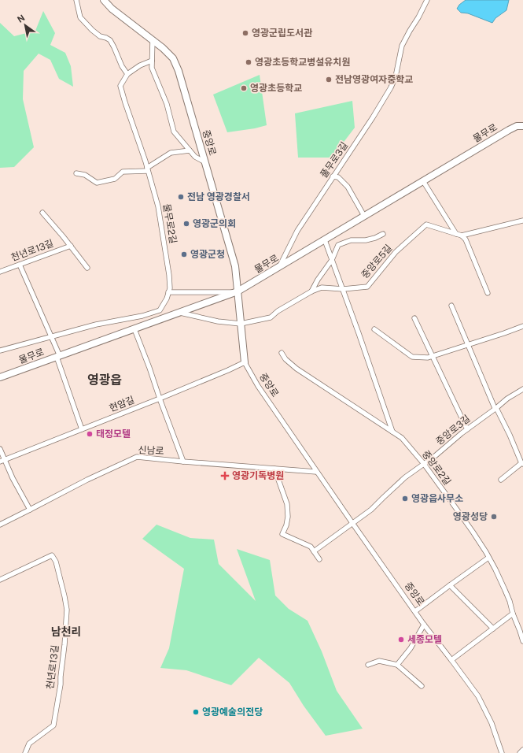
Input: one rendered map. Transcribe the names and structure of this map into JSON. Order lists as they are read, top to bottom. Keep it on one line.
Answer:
{"streets":{"main road":["물무로","중앙로"],"street":["풀무로3길","물무로2길","천년로13길","중앙로5길","현암길","중앙로3길","신남로","중앙로2길"]},"crossings":[["물무로","중앙로"],["물무로","풀무로3길"],["물무로","중앙로5길"],["중앙로","중앙로5길"],["중앙로","현암길"],["중앙로","중앙로3길"],["중앙로","신남로"],["중앙로3길","중앙로2길"]],"districts":["영광읍","남천리"],"places":{"other":["영광군립도서관","영광초등학교병설유치원","전남영광여자중학교","영광초등학교","전남 영광경찰서","영광군의회","영광군청","태정모텔","영광읍사무소","영광성당","세종모텔","영광예술의전당"],"health":["영광기독병원"]},"north":"top left"}
